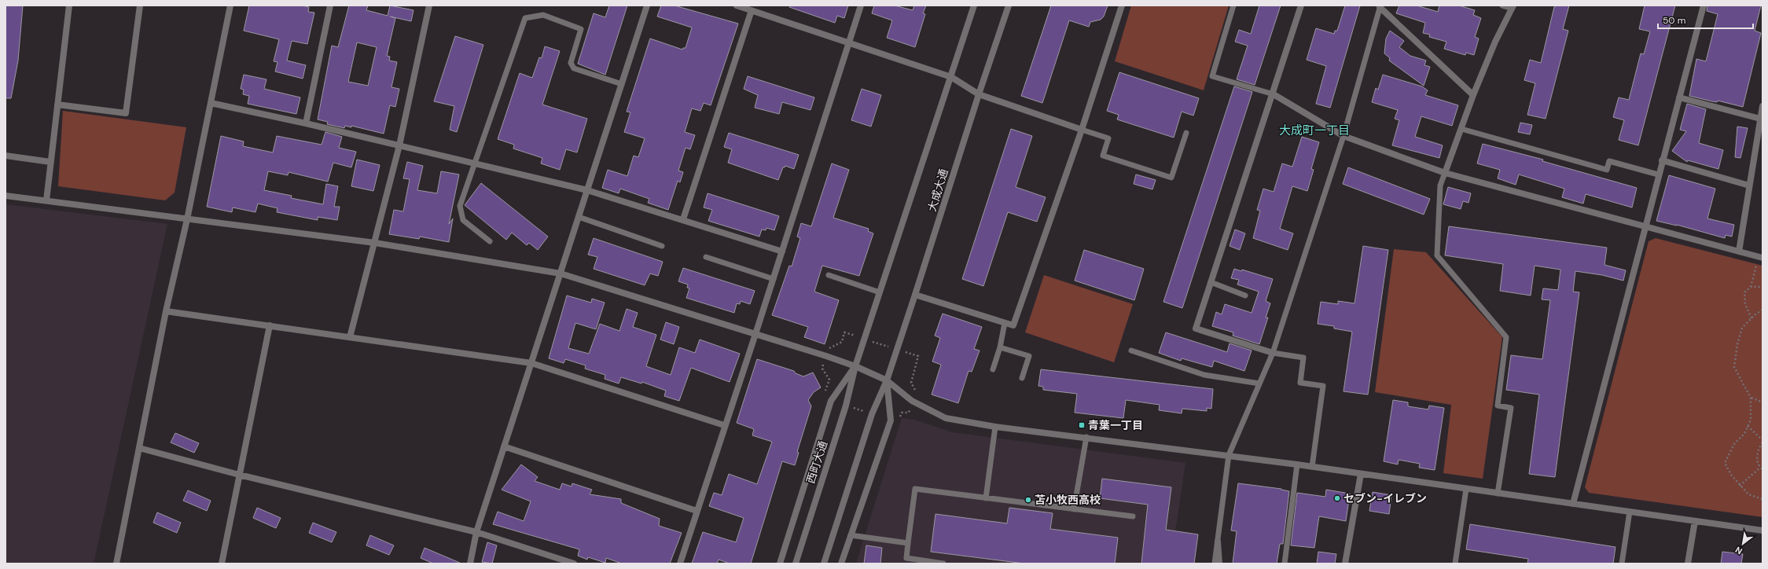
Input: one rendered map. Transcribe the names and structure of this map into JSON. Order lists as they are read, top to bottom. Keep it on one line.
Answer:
{"streets":{"street":["大成大通","西町大通"]},"crossings":[["大成大通","西町大通"]],"districts":["大成町一丁目"],"places":{"transit":["青葉一丁目"],"other":["セブン-イレブン","苫小牧西高校"]},"scale_bar":"50 m","north":"bottom left"}
